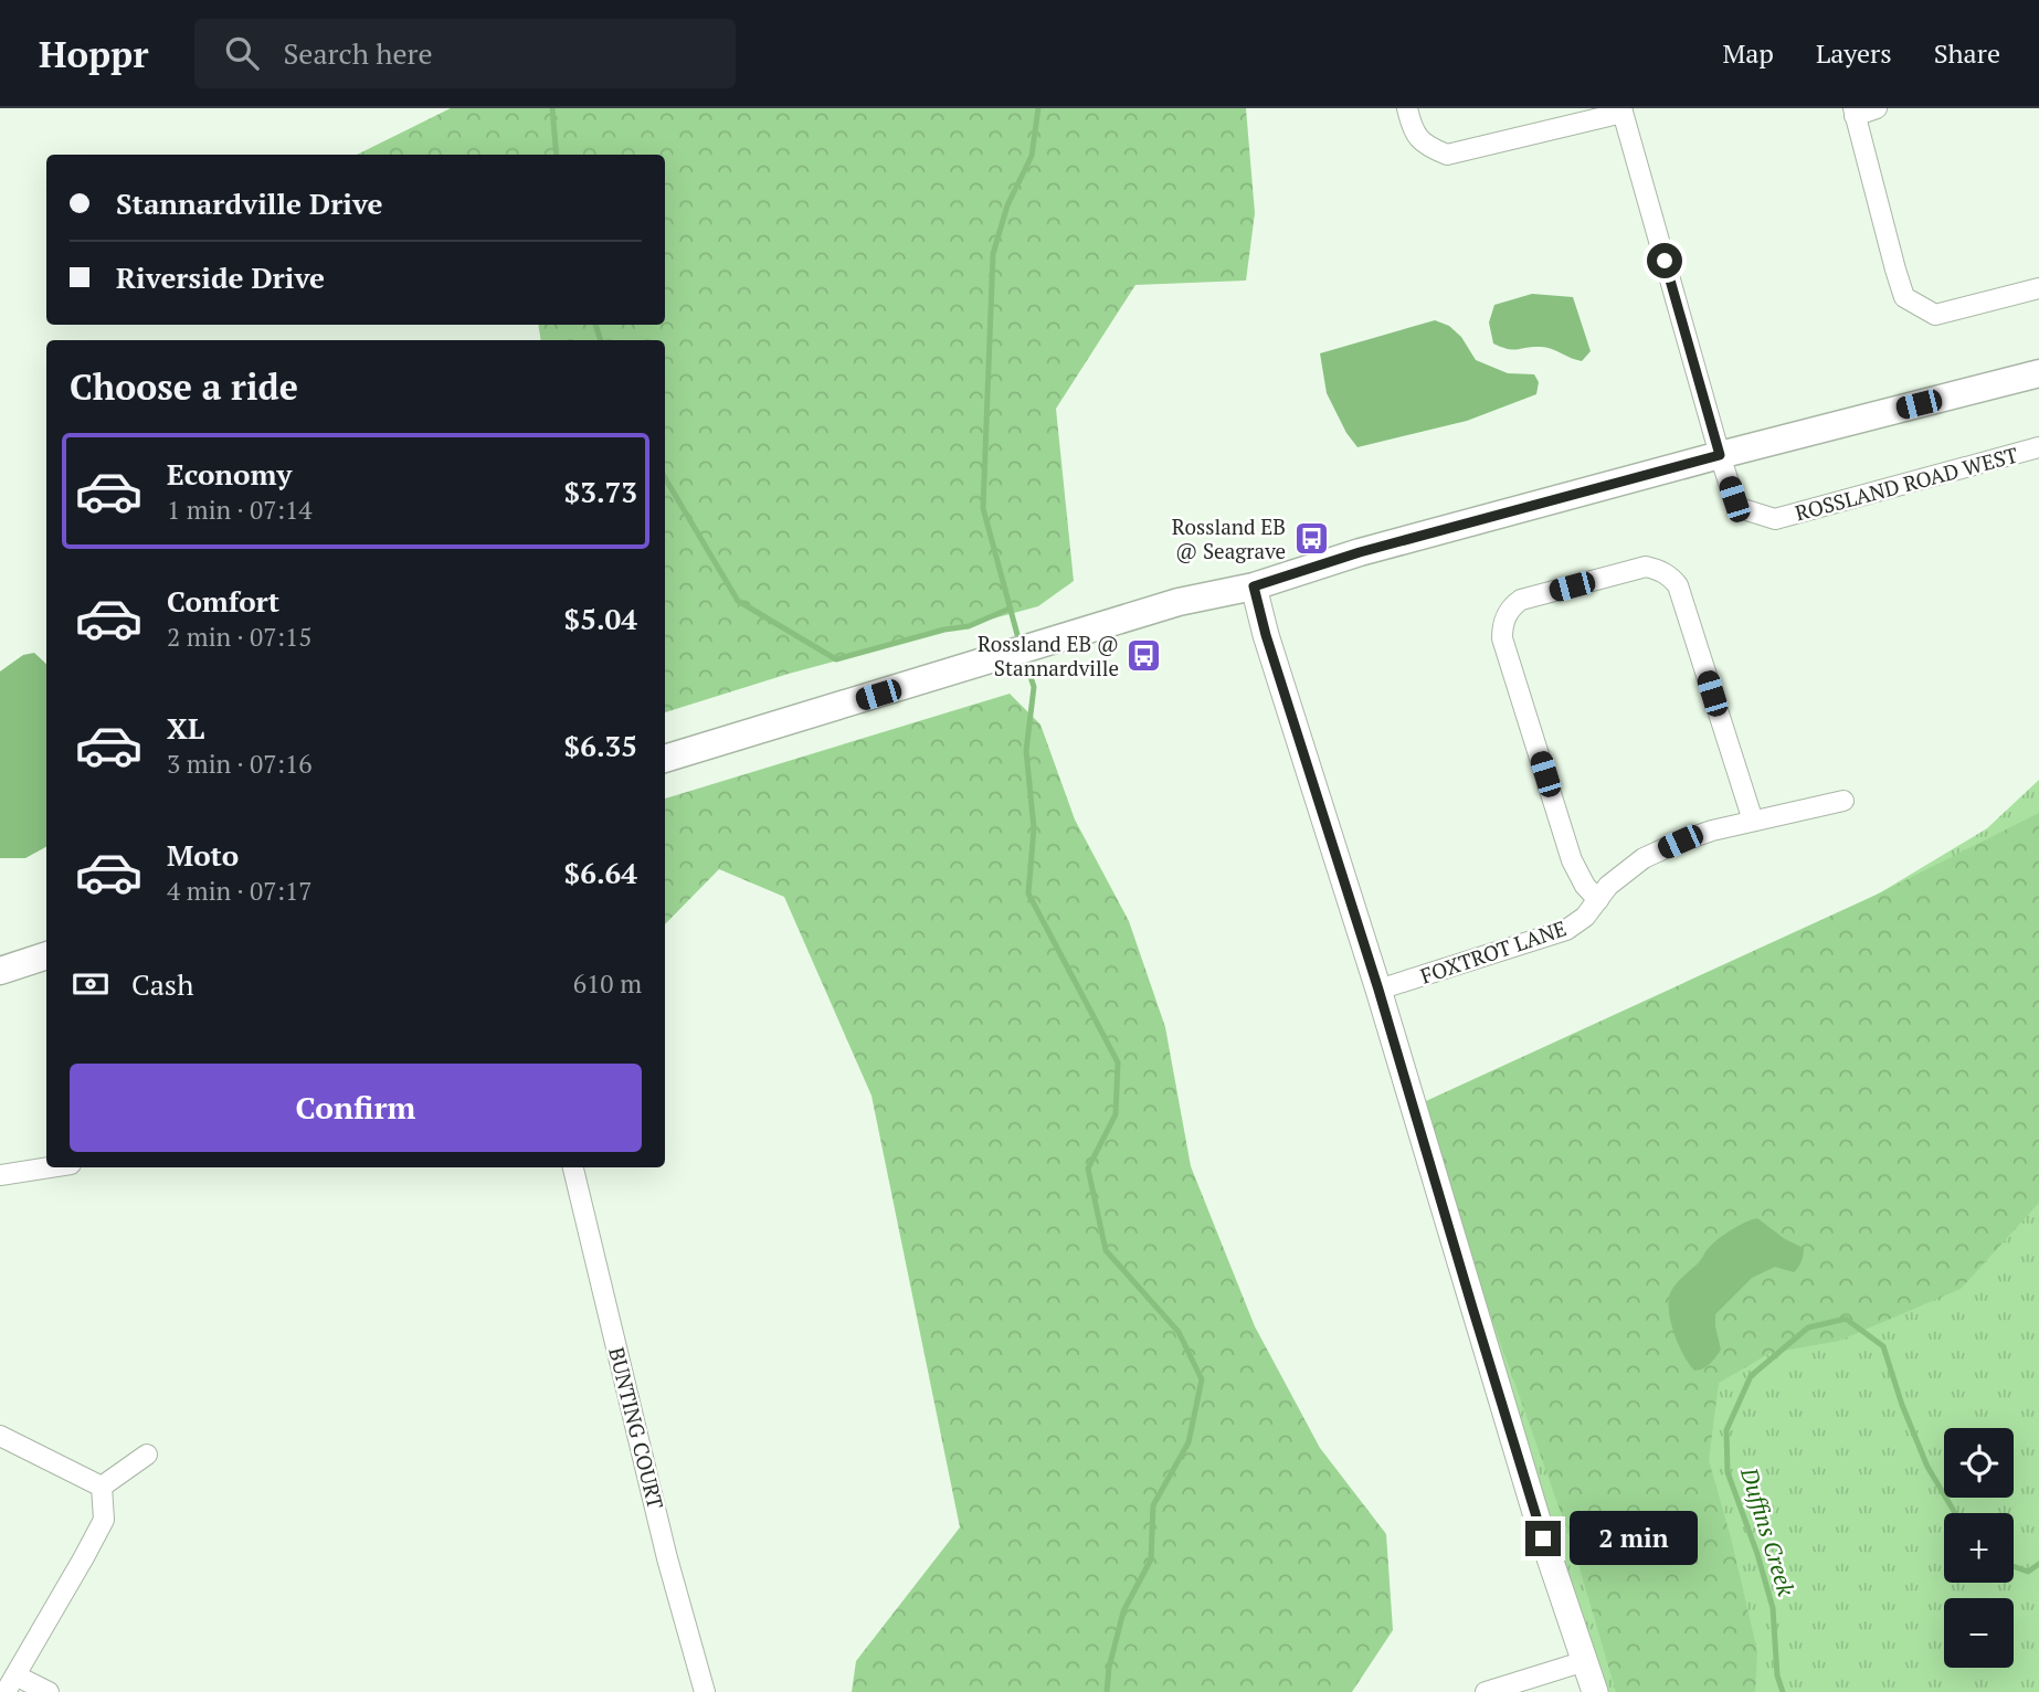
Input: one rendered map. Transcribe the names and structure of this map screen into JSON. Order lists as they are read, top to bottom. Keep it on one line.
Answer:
{"streets":{"street":["ROSSLAND ROAD WEST","FOXTROT LANE","BUNTING COURT"]},"water":["Duffins Creek"],"places":{"bus stop":["Rossland EB @ Seagrave","Rossland EB @ Stannardville"]},"page":{"header":"Hoppr","search":"Search here","nav":["Map","Layers","Share"],"banner":["Stannardville Drive","Riverside Drive"],"heading":"Choose a ride","list":[{"name":"Economy","note":"1 min · 07:14","value":"$3.73"},{"name":"Comfort","note":"2 min · 07:15","value":"$5.04"},{"name":"XL","note":"3 min · 07:16","value":"$6.35"},{"name":"Moto","note":"4 min · 07:17","value":"$6.64"}],"pay":["Cash","610 m"],"buttons":"Confirm","map_buttons":["+","−"],"bubble":"2 min"}}
